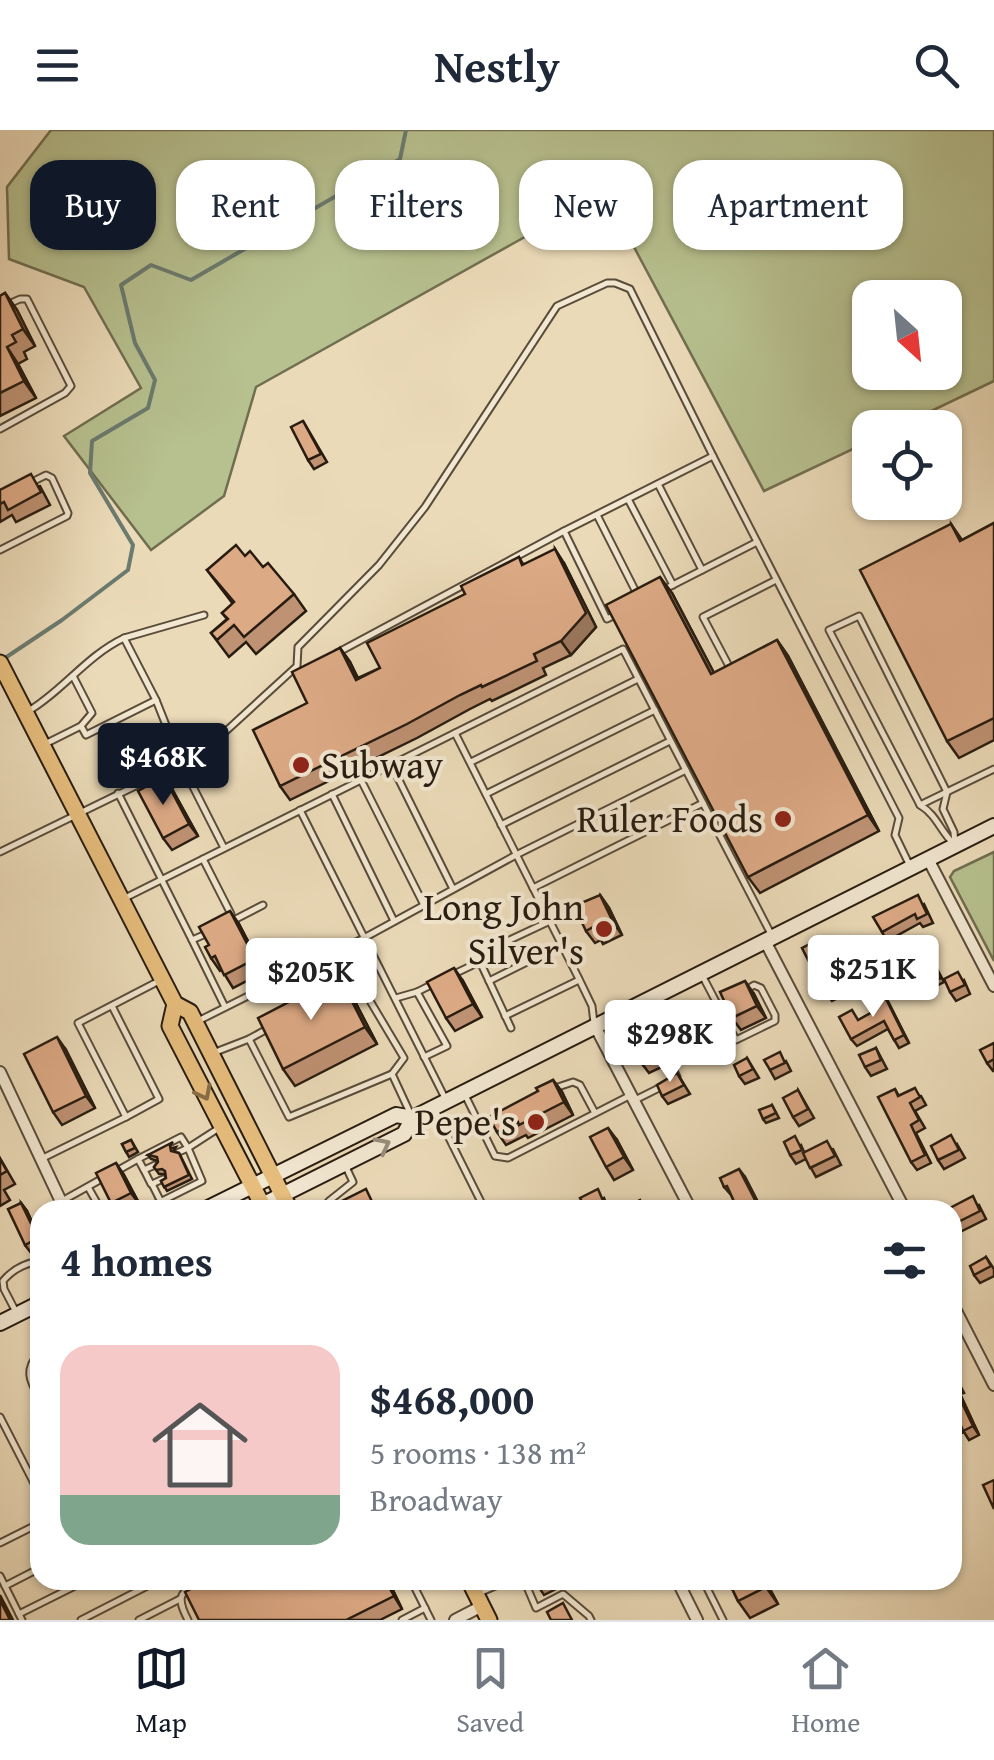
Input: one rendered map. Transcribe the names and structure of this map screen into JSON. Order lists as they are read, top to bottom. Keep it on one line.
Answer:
{"places":["Subway","Ruler Foods","Long John Silver's","Pepe's"],"north":"bottom right","page":{"header":"Nestly","chip":["Buy","Rent","Filters","New","Apartment"],"price":["$468K","$251K","$205K","$298K"],"heading":"4 homes","list":[{"name":"$468,000","note":"5 rooms · 138 m² · Broadway"}],"tabs":["Map","Saved","Home"]}}
